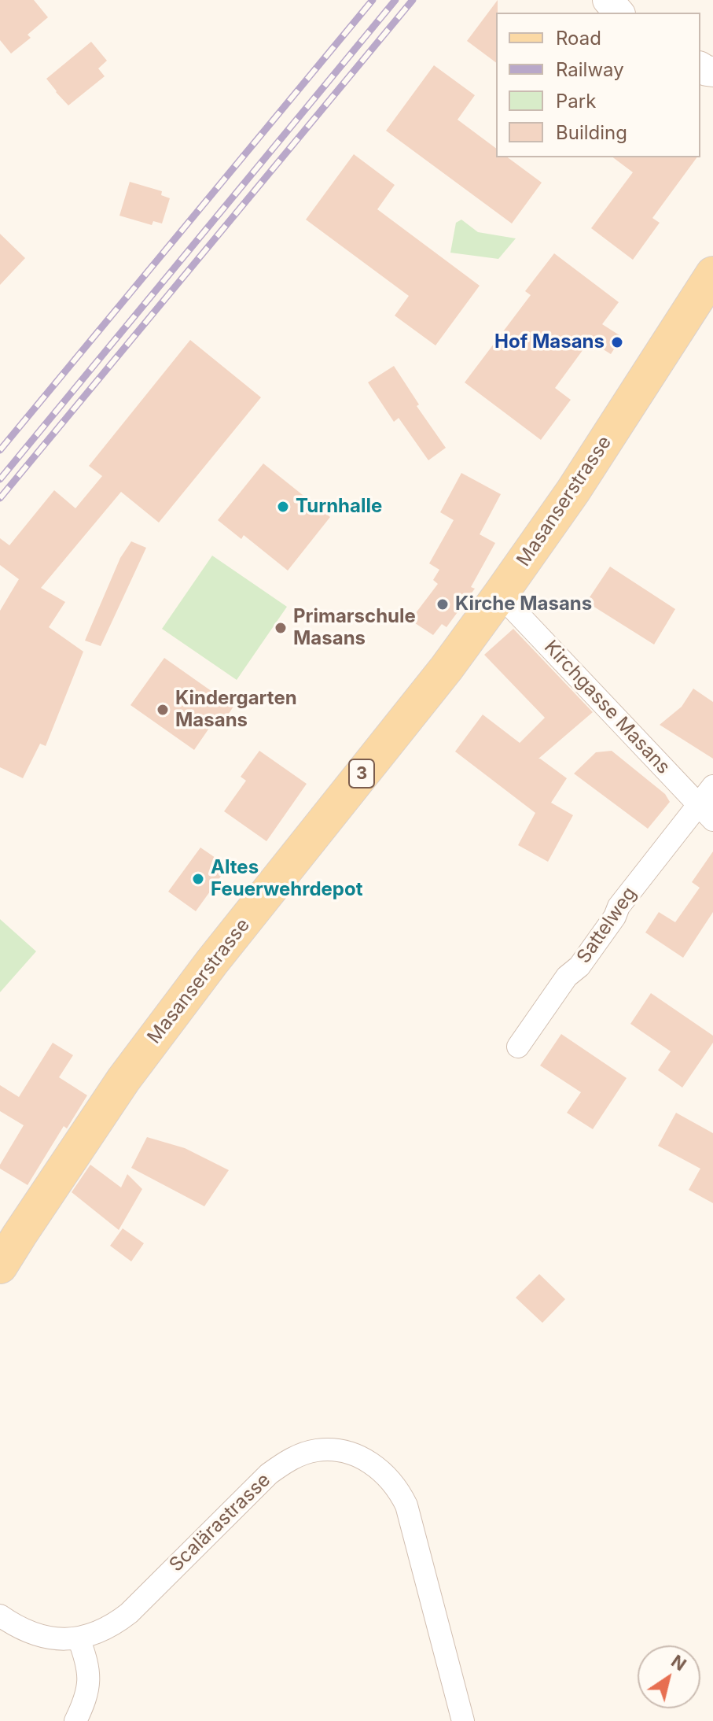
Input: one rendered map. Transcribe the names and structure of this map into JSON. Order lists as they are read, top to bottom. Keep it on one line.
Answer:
{"streets":{"main road":["Masanserstrasse","3"],"street":["Kirchgasse Masans","Sattelweg","Scalärastrasse"]},"crossings":[["Masanserstrasse","Kirchgasse Masans"],["Kirchgasse Masans","Sattelweg"]],"places":["Hof Masans","Turnhalle","Kirche Masans","Primarschule Masans","Kindergarten Masans","Altes Feuerwehrdepot"],"legend":["Road","Railway","Park","Building"],"north":"top right"}
